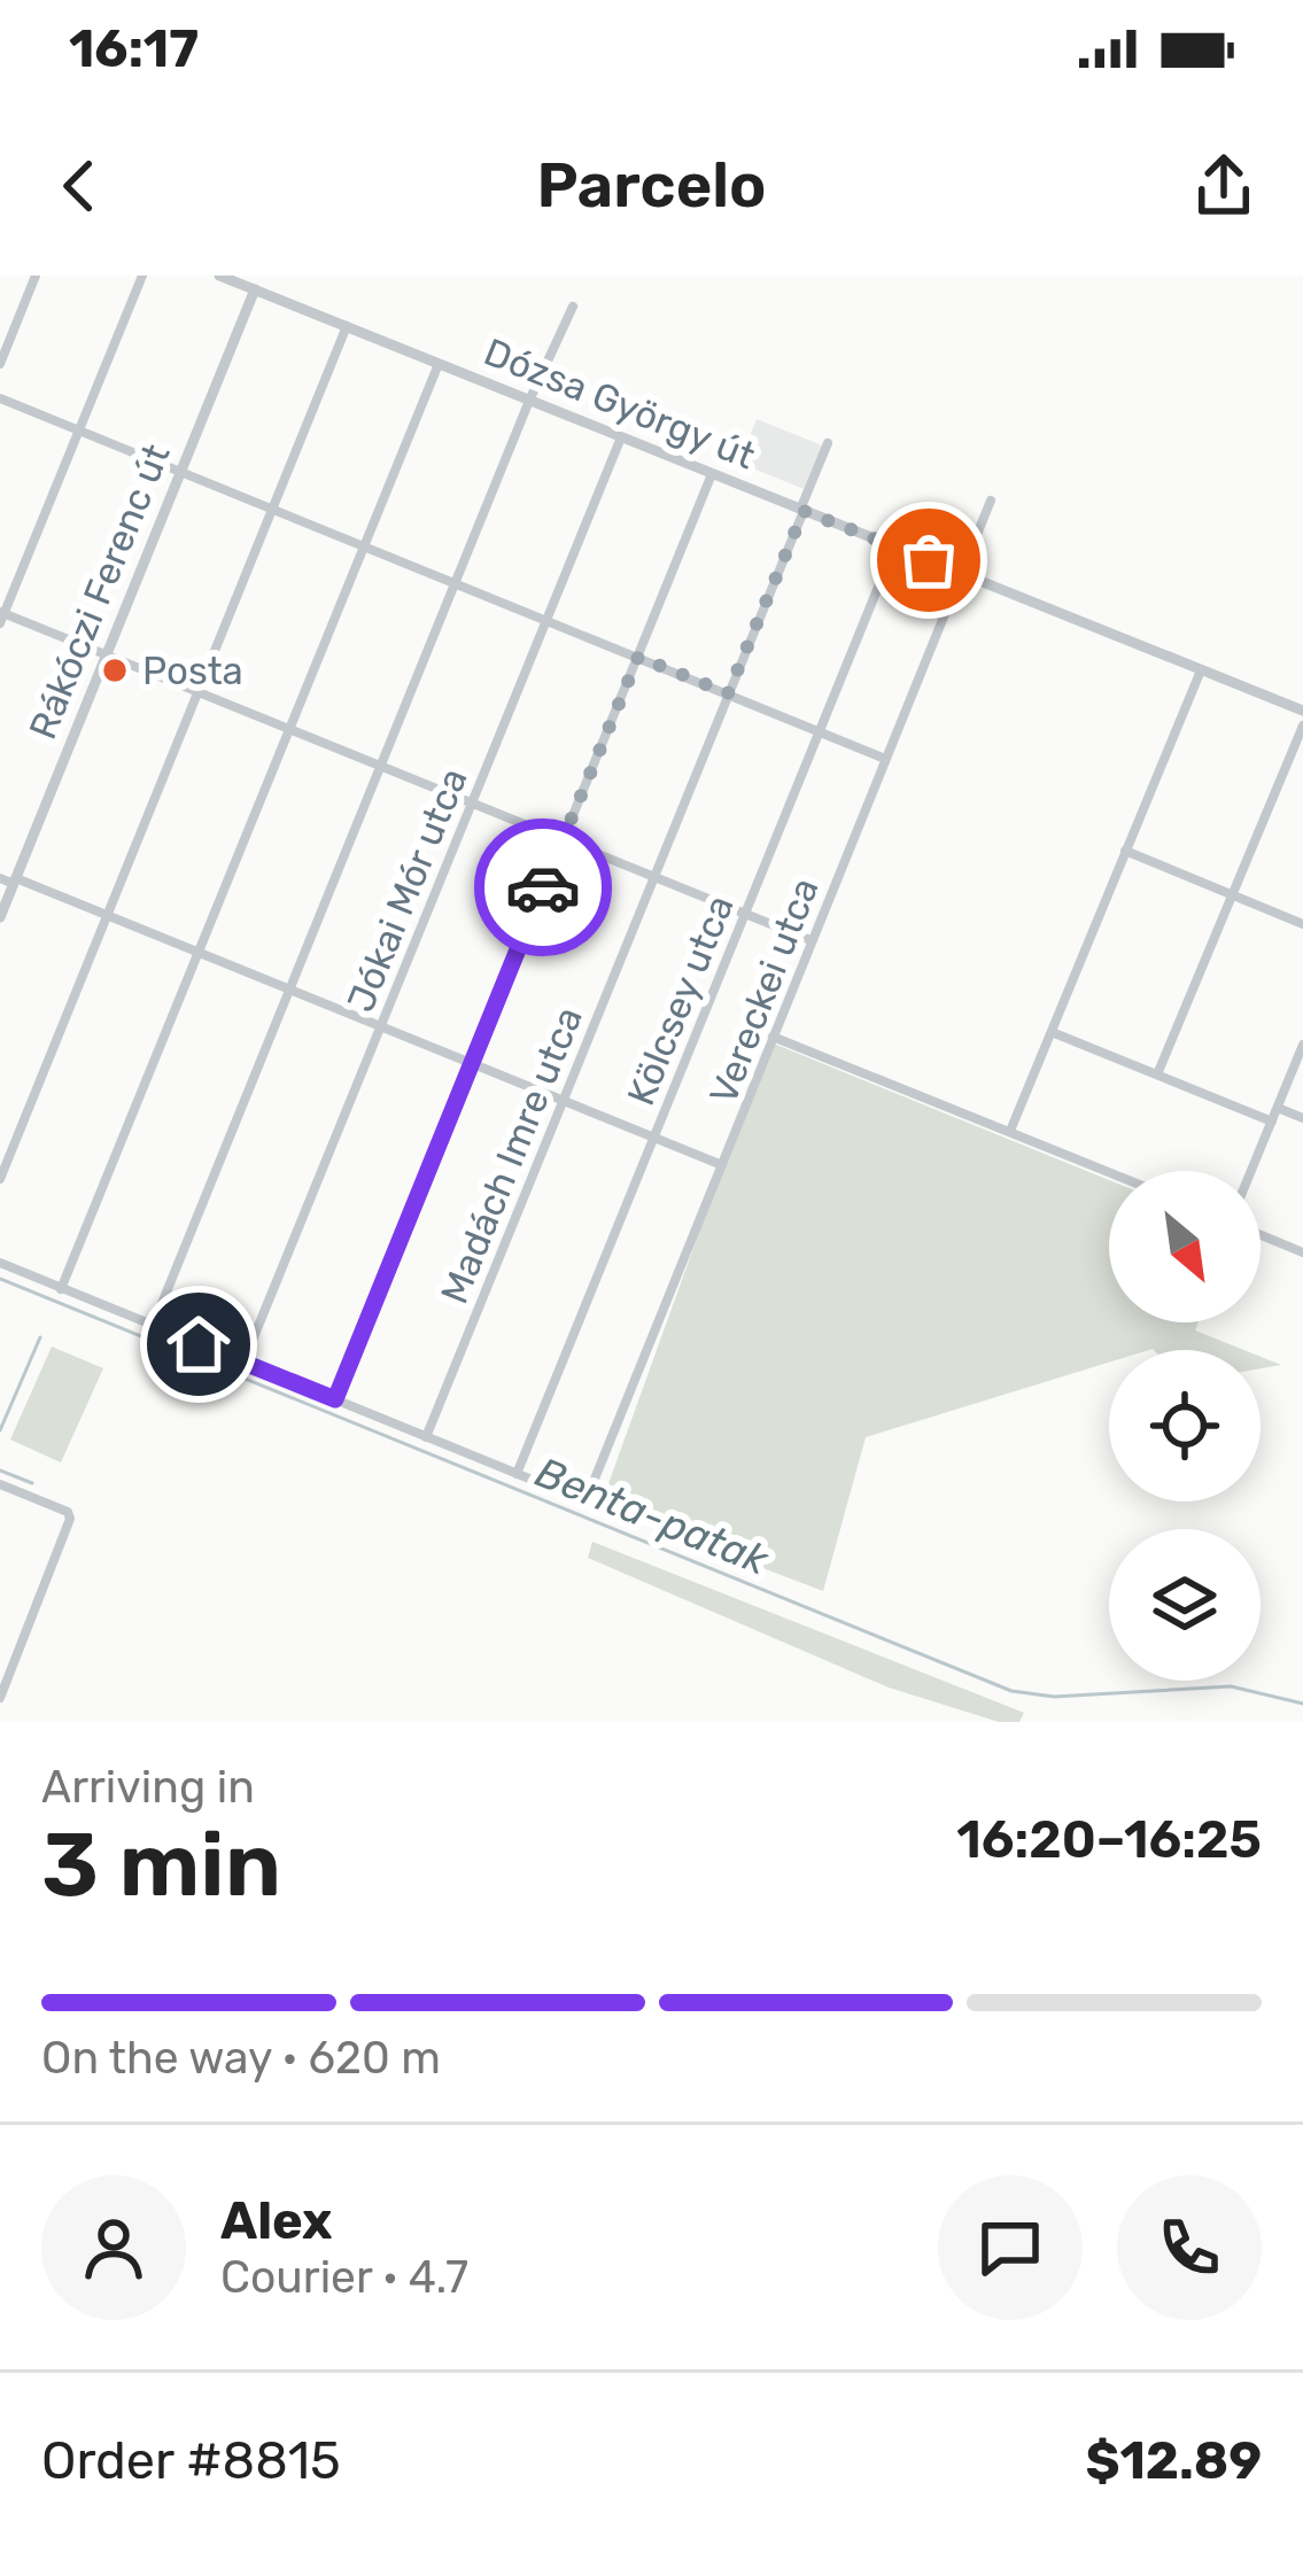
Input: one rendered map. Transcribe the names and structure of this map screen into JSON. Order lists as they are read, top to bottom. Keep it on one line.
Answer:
{"streets":{"street":["Dózsa György út","Rákóczi Ferenc út","Jókai Mór utca","Vereckei utca","Kölcsey utca","Madách Imre utca"]},"crossings":[["Dózsa György út","Rákóczi Ferenc út"],["Dózsa György út","Jókai Mór utca"],["Dózsa György út","Vereckei utca"],["Dózsa György út","Kölcsey utca"],["Dózsa György út","Madách Imre utca"],["Vereckei utca","Kölcsey utca"]],"water":["Benta-patak"],"places":["Posta"],"north":"bottom right","page":{"status":"16:17","header":"Parcelo","heading":["3 min","Arriving in","16:20–16:25"],"panel":["Alex","Courier · 4.7","Order #8815","$12.89"],"bar":"On the way · 620 m"}}
